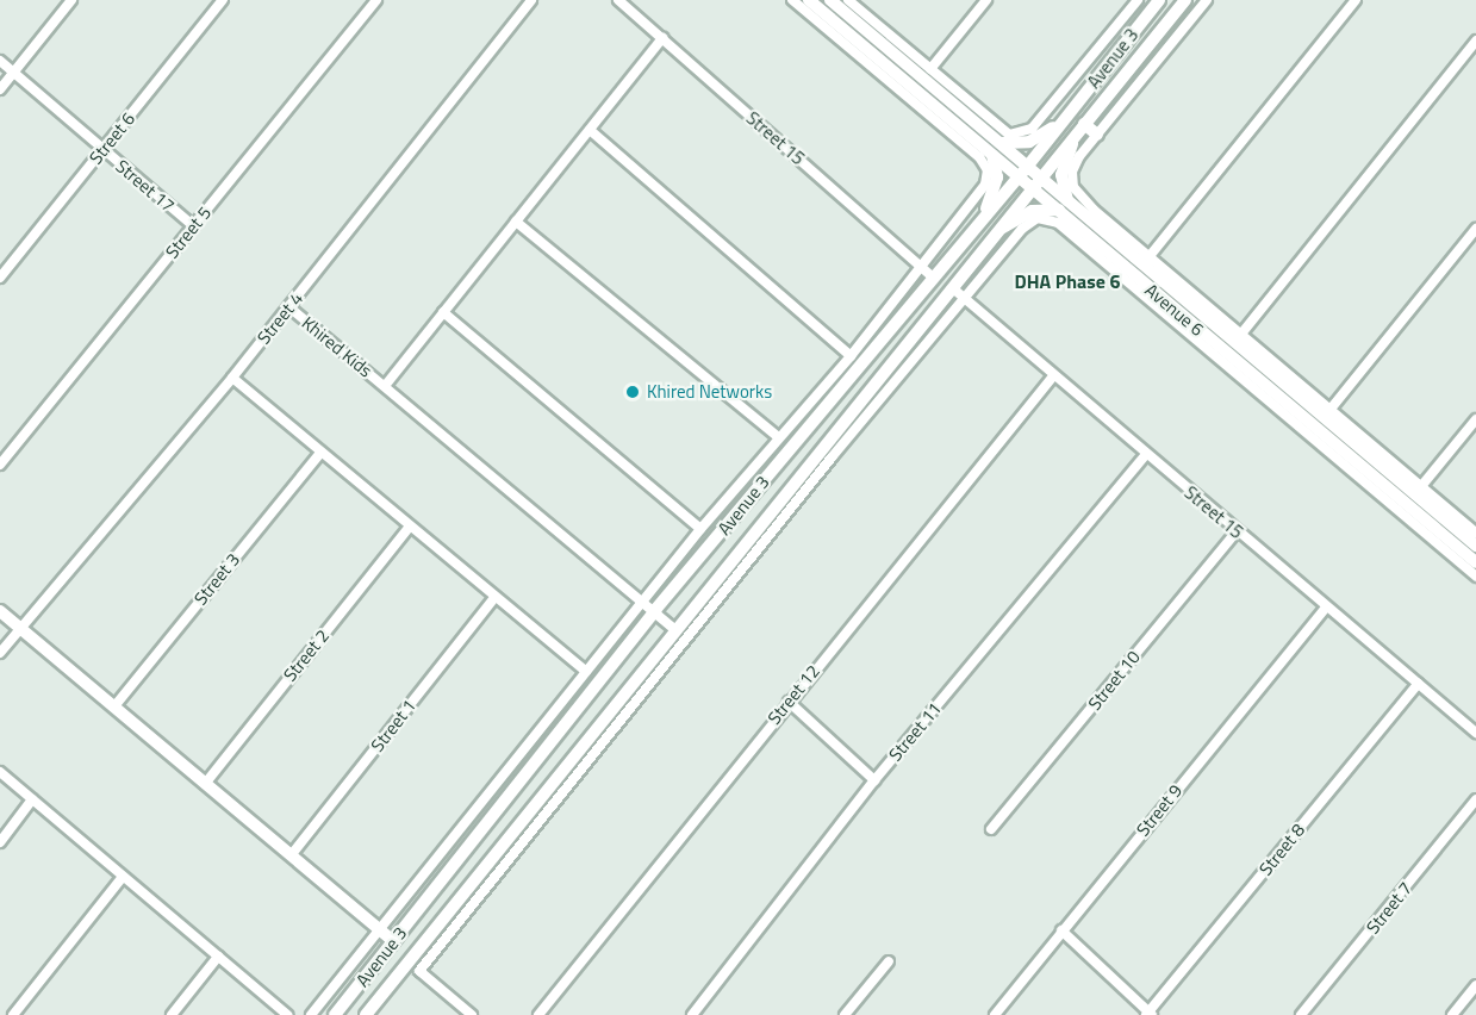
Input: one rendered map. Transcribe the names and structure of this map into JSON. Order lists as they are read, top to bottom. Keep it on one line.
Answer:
{"streets":{"main road":["Avenue 3","Avenue 6"],"street":["Street 6","Street 15","Street 17","Street 5","Street 4","Khired Kids","Street 3","Street 2","Street 10","Street 12","Street 1","Street 11","Street 9","Street 8","Street 7"]},"crossings":[["Avenue 3","Street 15"],["Avenue 3","Avenue 6"],["Avenue 3","Khired Kids"],["Street 6","Street 17"],["Street 15","Street 10"],["Street 15","Street 12"],["Street 15","Street 11"],["Street 15","Street 9"],["Street 15","Street 8"],["Street 17","Street 5"],["Street 4","Khired Kids"]],"districts":["DHA Phase 6"],"places":["Khired Networks"]}
